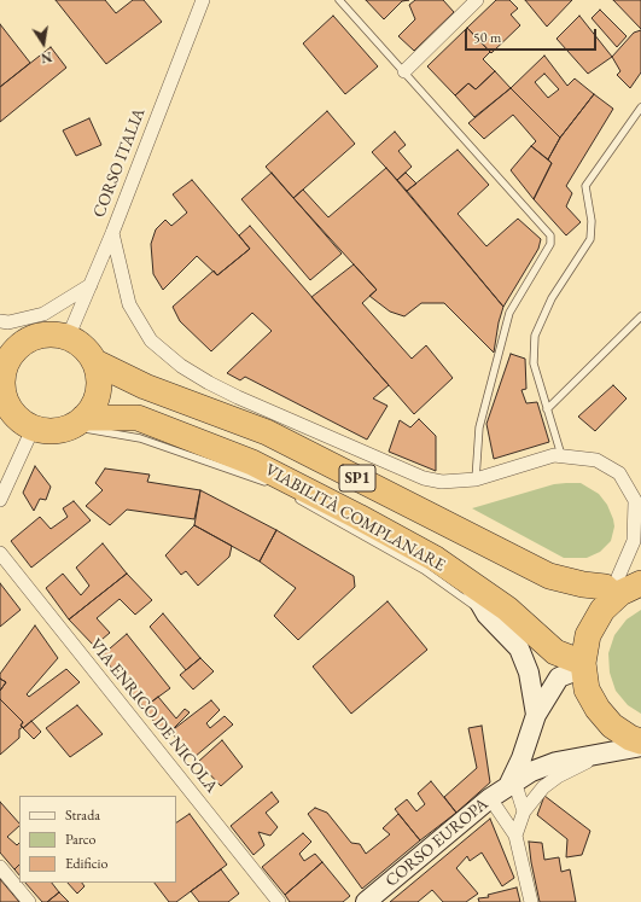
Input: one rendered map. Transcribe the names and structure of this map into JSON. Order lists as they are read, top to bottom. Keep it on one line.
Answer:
{"streets":{"highway":["SP1"],"street":["CORSO ITALIA","VIA ENRICO DE NICOLA","CORSO EUROPA"],"lane":["VIABILITÀ COMPLANARE"]},"crossings":[["CORSO ITALIA","SP1"],["CORSO ITALIA","VIABILITÀ COMPLANARE"],["SP1","VIABILITÀ COMPLANARE"]],"legend":["Strada","Parco","Edificio"],"scale_bar":"50 m","north":"bottom"}
